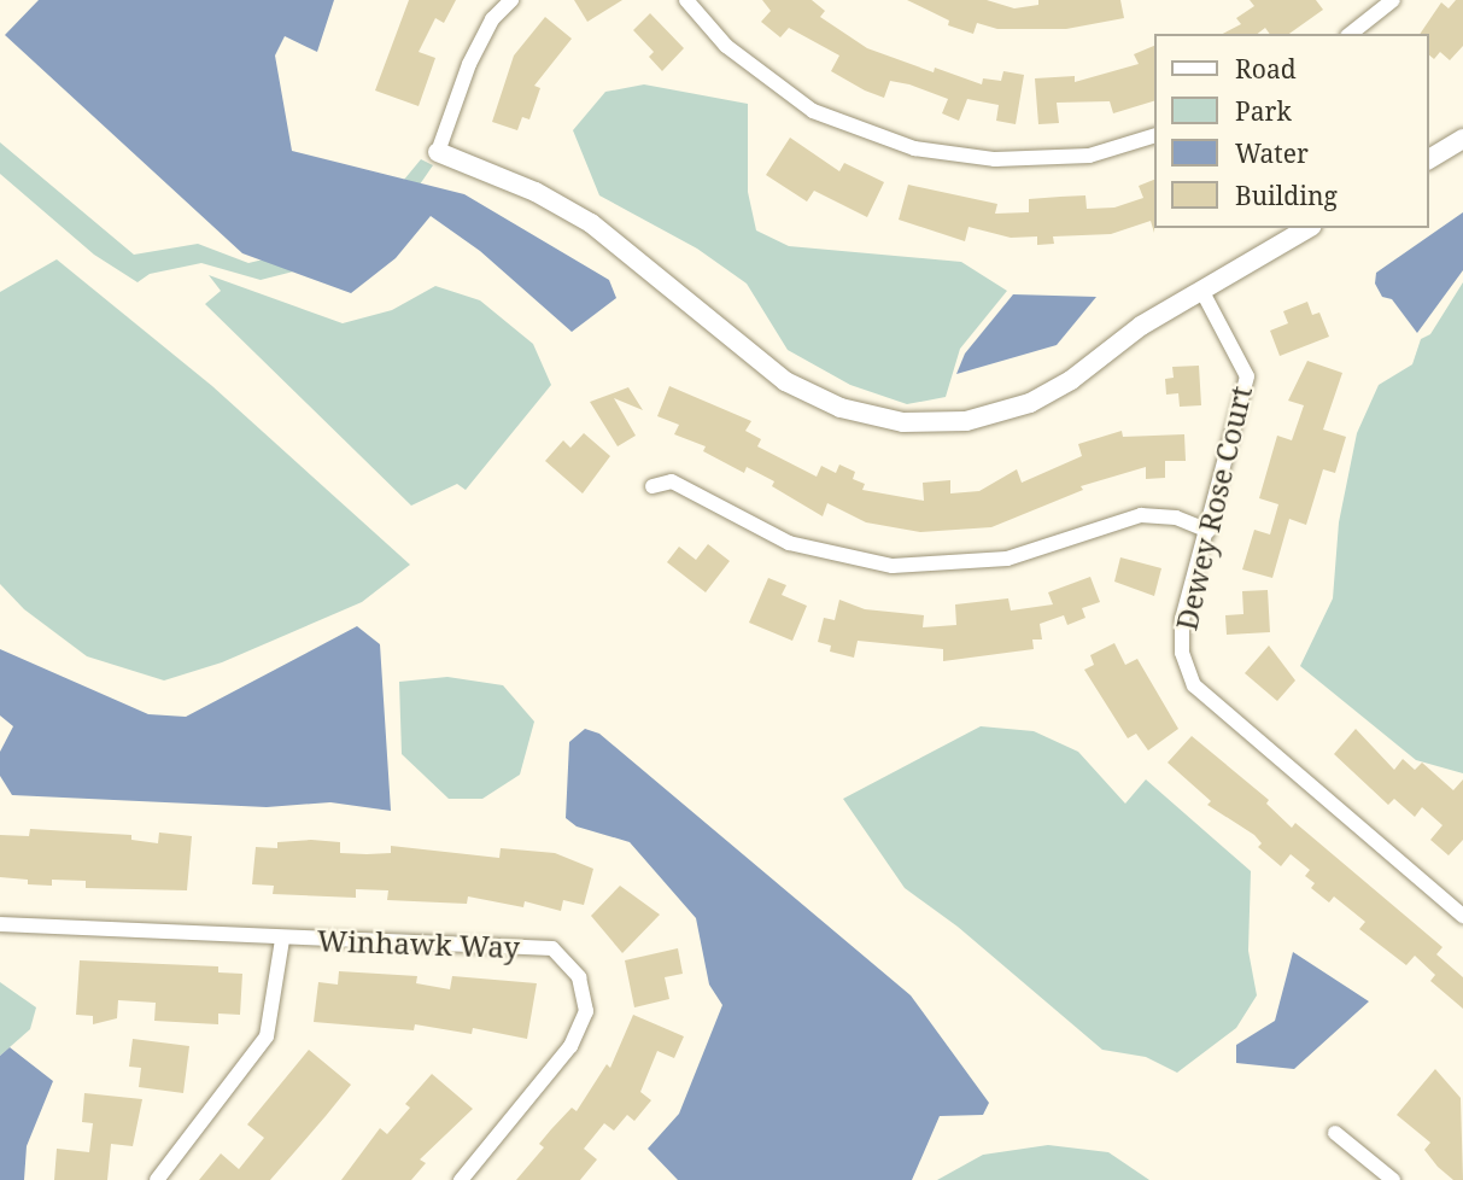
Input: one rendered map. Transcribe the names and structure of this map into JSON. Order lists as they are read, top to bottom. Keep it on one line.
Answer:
{"streets":{"street":["Dewey Rose Court","Winhawk Way"]},"legend":["Road","Park","Water","Building"]}
